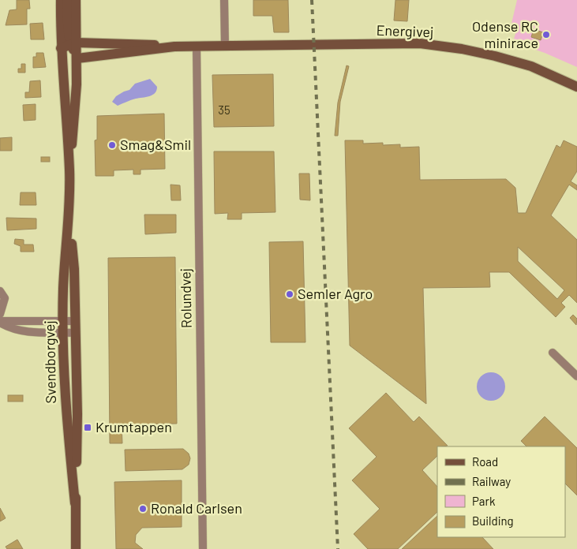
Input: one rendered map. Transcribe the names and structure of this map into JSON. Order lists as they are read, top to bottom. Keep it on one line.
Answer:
{"streets":{"main road":["Energivej","Svendborgvej"],"street":["Rolundvej"]},"crossings":[["Energivej","Rolundvej"],["Energivej","Svendborgvej"]],"places":{"other":["Odense RC minirace","Smag&Smil","Semler Agro","Ronald Carlsen"],"transit":["Krumtappen"]},"house_numbers":["35"],"legend":["Road","Railway","Park","Building"]}
